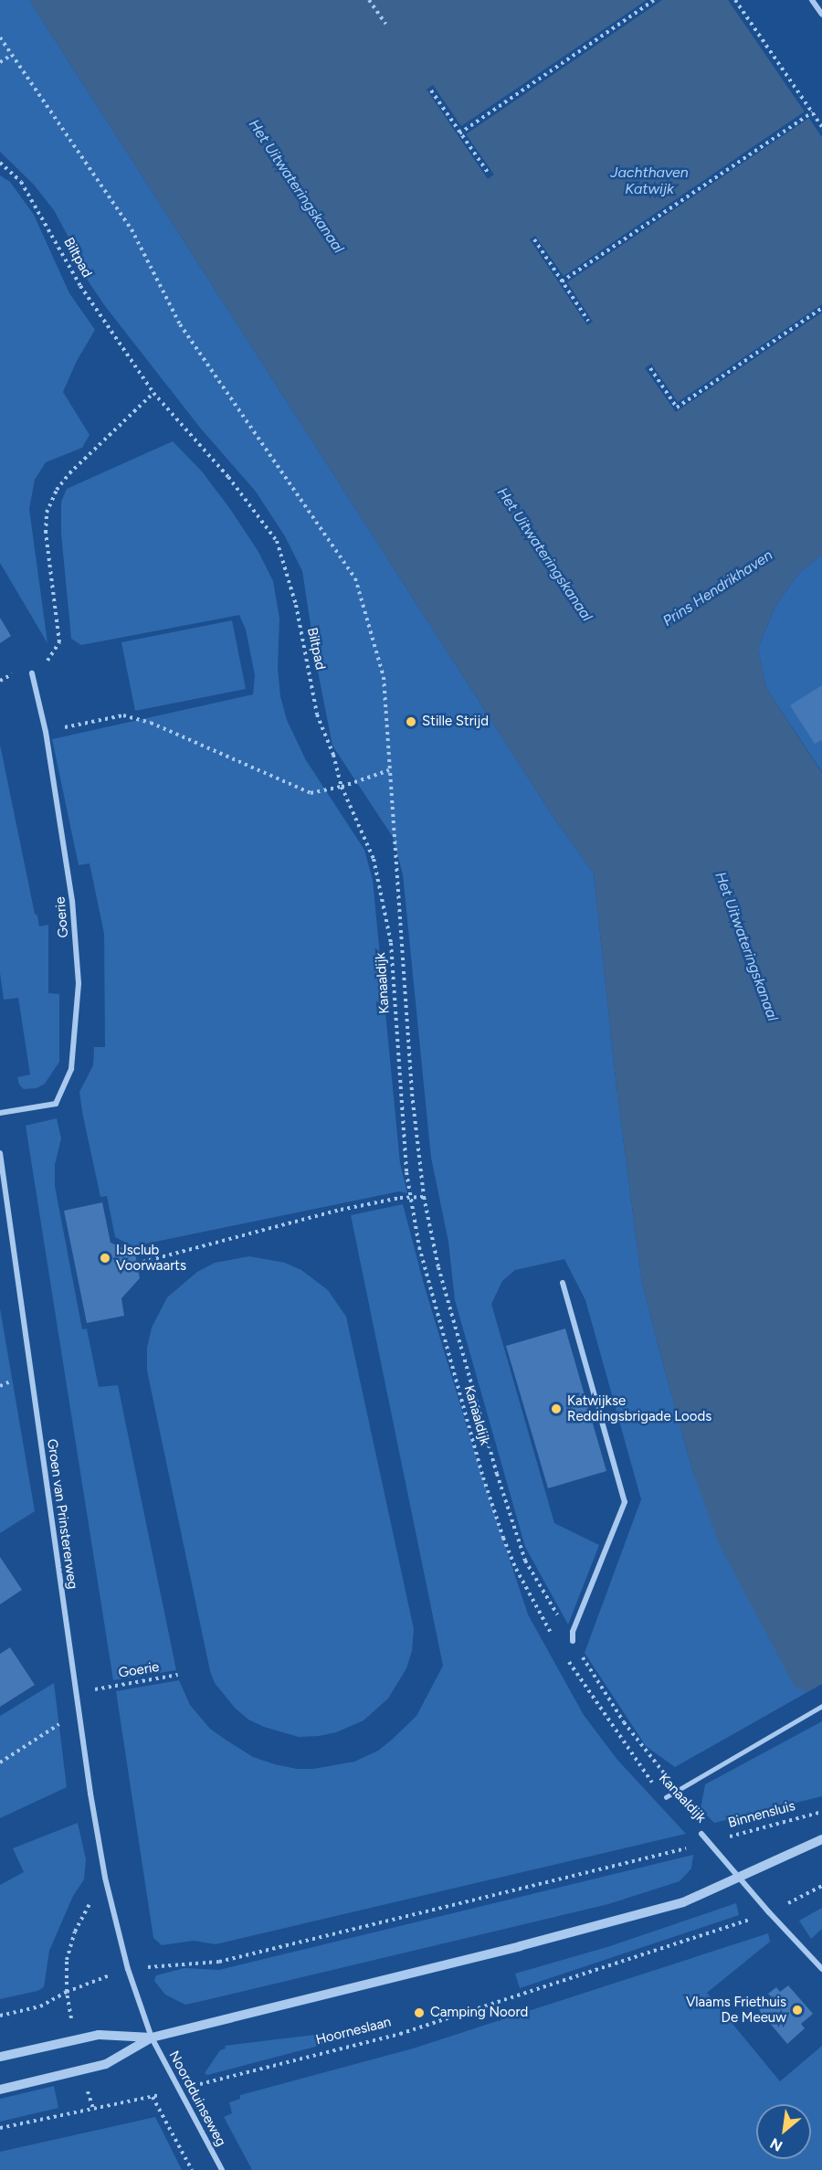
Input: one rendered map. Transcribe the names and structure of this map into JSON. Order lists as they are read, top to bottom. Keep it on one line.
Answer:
{"streets":{"street":["Goerie","Kanaaldijk","Groen van Prinstererweg","Noordduinseweg"],"path":["Biltpad","Binnensluis","Hoorneslaan"]},"crossings":[["Biltpad","Kanaaldijk"],["Kanaaldijk","Binnensluis"],["Kanaaldijk","Hoorneslaan"],["Groen van Prinstererweg","Noordduinseweg"],["Hoorneslaan","Noordduinseweg"]],"water":["Jachthaven Katwijk","Het Uitwateringskanaal","Prins Hendrikhaven"],"places":["Stille Strijd","IJsclub Voorwaarts","Katwijkse Reddingsbrigade Loods","Vlaams Friethuis De Meeuw","Camping Noord"],"north":"bottom left"}
